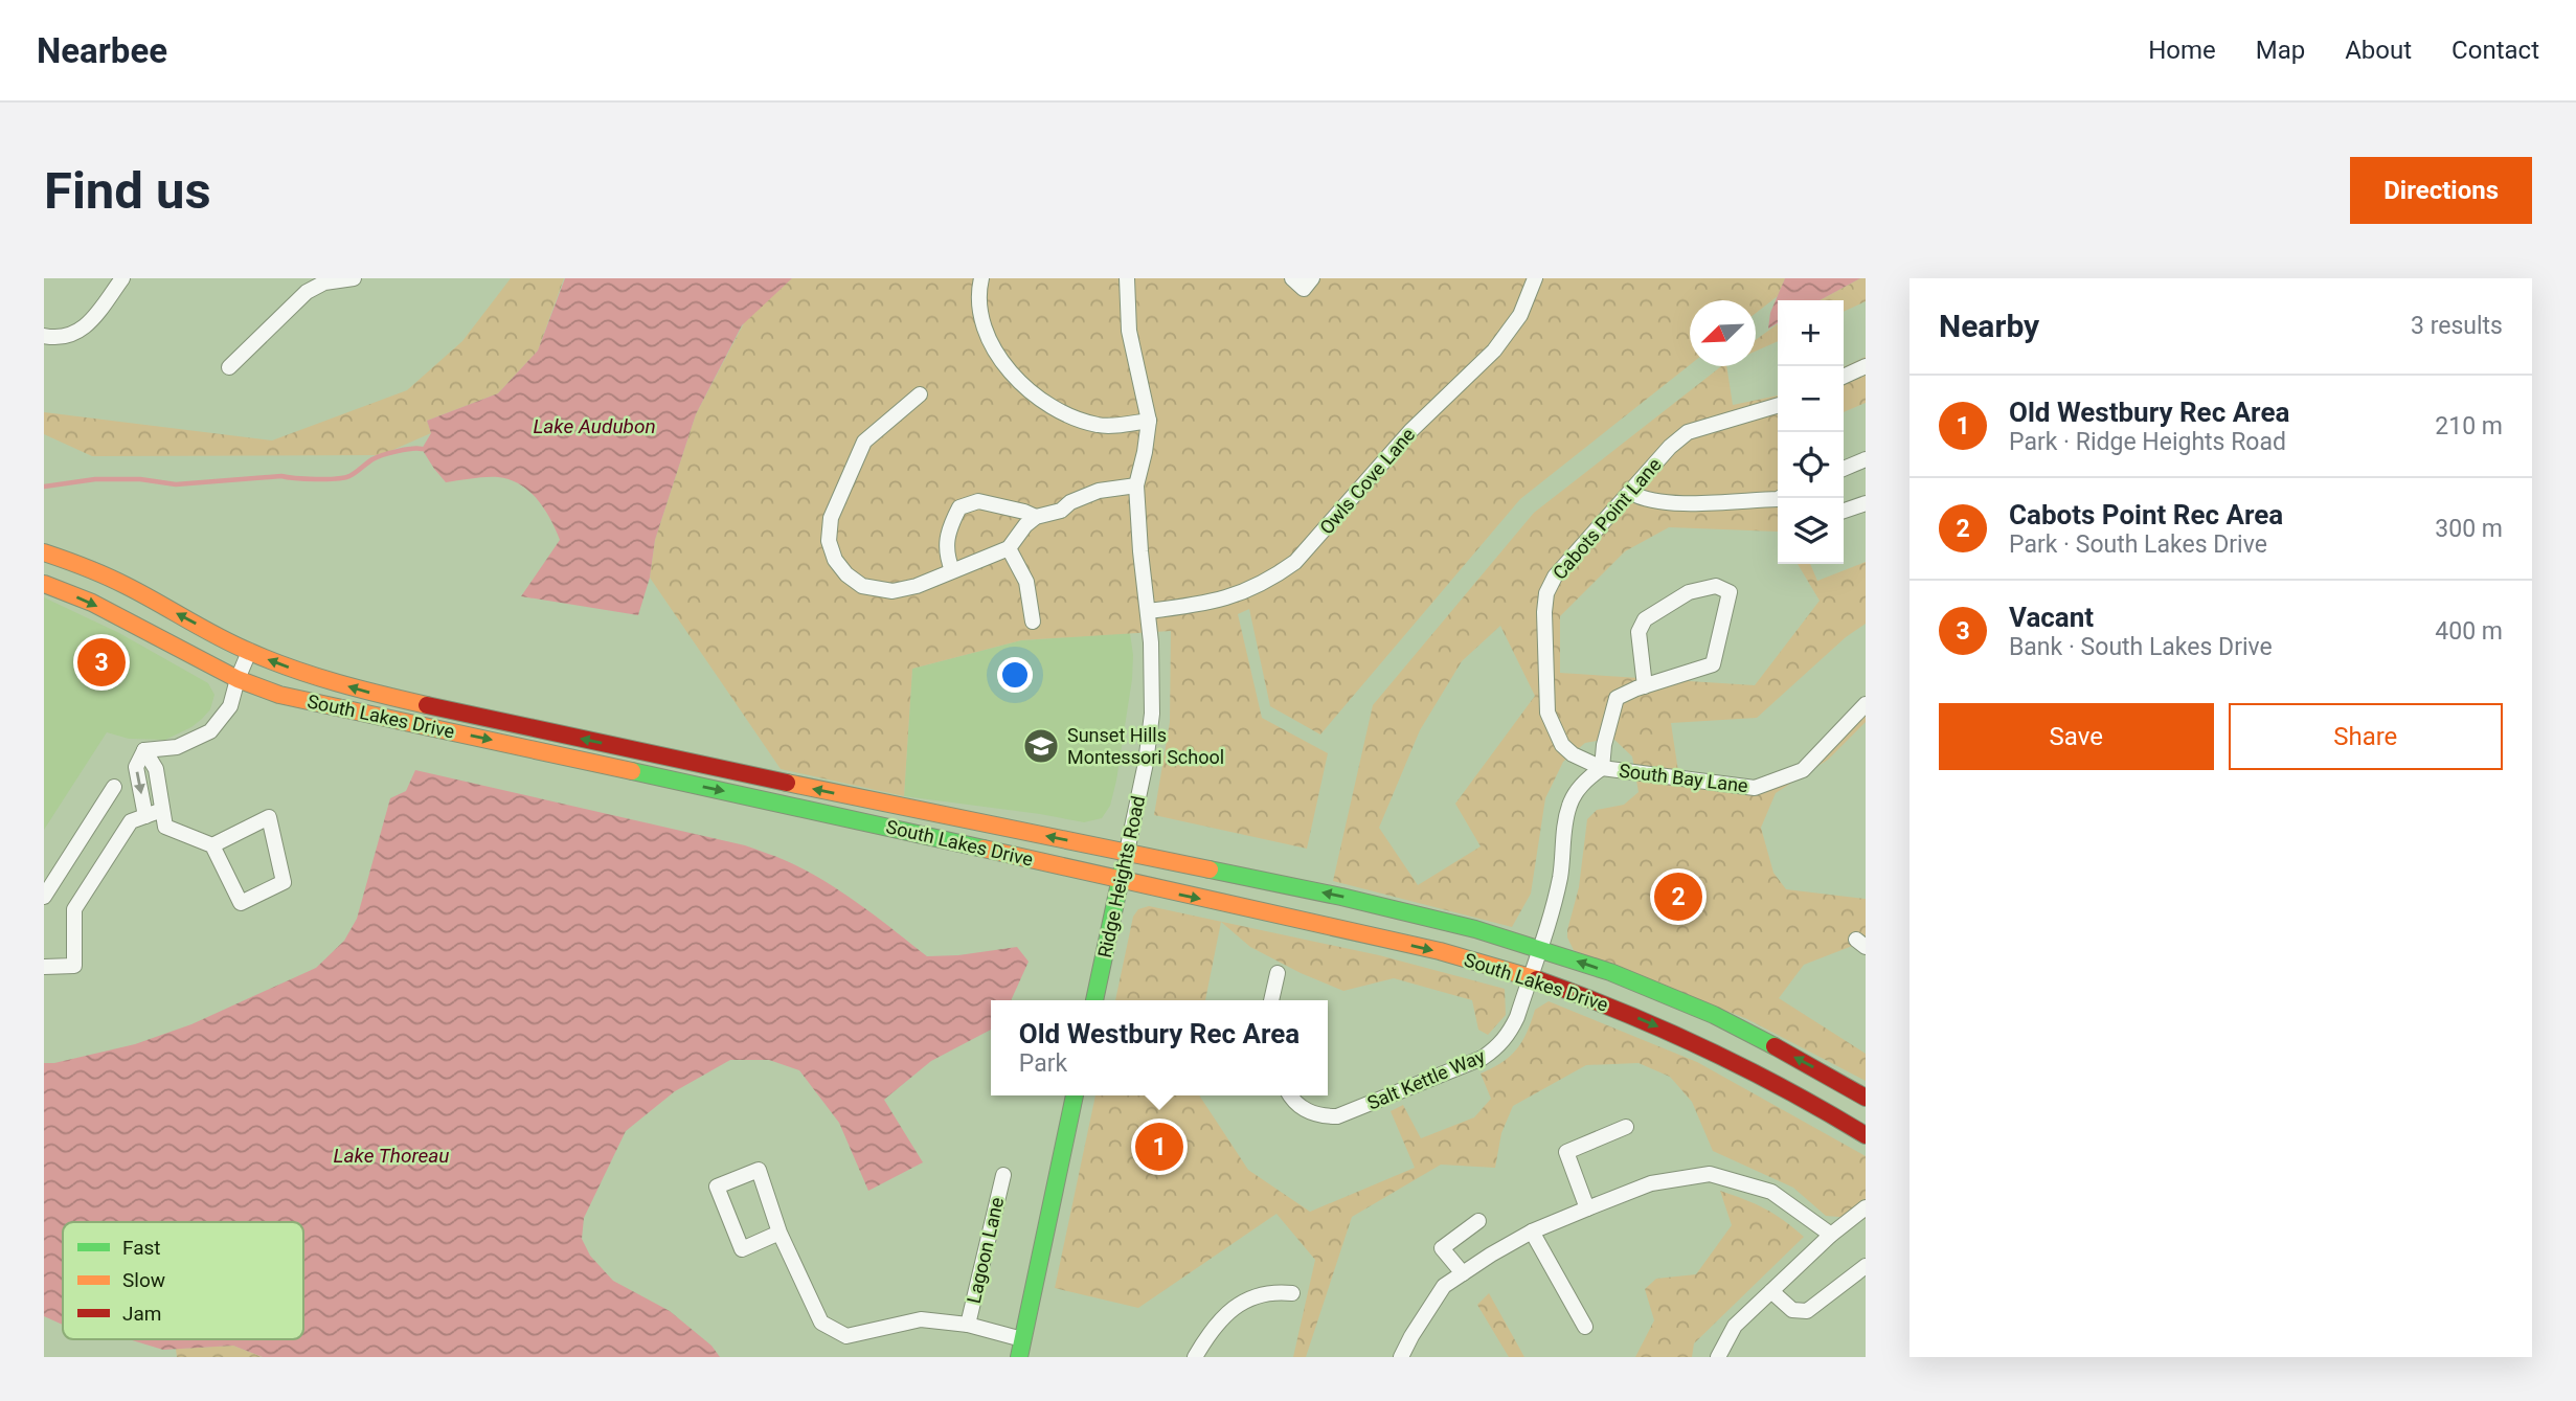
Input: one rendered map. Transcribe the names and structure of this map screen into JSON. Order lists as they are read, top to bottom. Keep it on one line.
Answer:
{"streets":{"main road":["South Lakes Drive","Ridge Heights Road"],"street":["Owls Cove Lane","Cabots Point Lane","South Bay Lane","Salt Kettle Way","Lagoon Lane"]},"crossings":[["Owls Cove Lane","Ridge Heights Road"],["Cabots Point Lane","South Bay Lane"],["South Lakes Drive","Ridge Heights Road"],["South Lakes Drive","Salt Kettle Way"]],"water":["Lake Audubon","Lake Thoreau"],"places":{"school or university":["Sunset Hills Montessori School"]},"legend":["Fast","Slow","Jam"],"north":"bottom left","page":{"header":"Nearbee","nav":["Home","Map","About","Contact"],"buttons":["Directions",["Save","Share"]],"title":"Find us","heading":["Nearby","3 results"],"map_buttons":["+","−"],"list":[{"mark":"1","name":"Old Westbury Rec Area","note":"Park · Ridge Heights Road","value":"210 m"},{"mark":"2","name":"Cabots Point Rec Area","note":"Park · South Lakes Drive","value":"300 m"},{"mark":"3","name":"Vacant","note":"Bank · South Lakes Drive","value":"400 m"}],"pins":["3","2","1"],"popup":["Old Westbury Rec Area","Park"]}}
